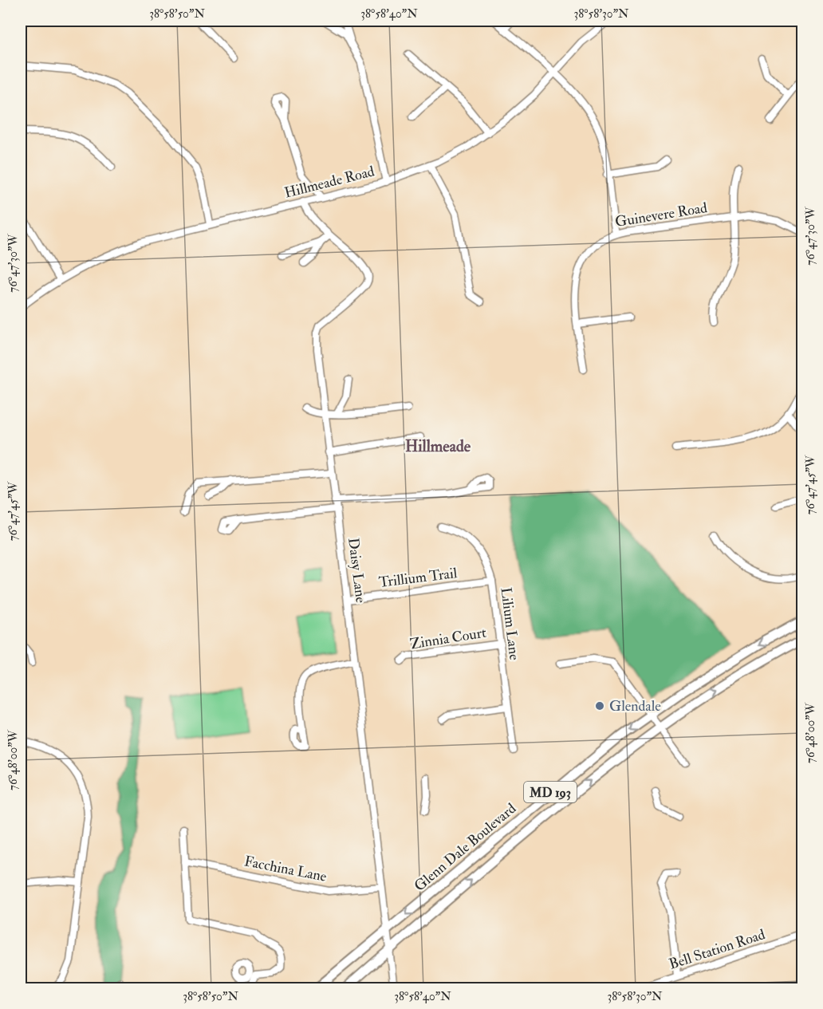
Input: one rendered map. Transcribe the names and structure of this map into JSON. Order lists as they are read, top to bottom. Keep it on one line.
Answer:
{"streets":{"main road":["MD 193","Glenn Dale Boulevard"],"street":["Hillmeade Road","Guinevere Road","Daisy Lane","Trillium Trail","Lilium Lane","Zinnia Court","Facchina Lane","Bell Station Road"]},"crossings":[["Hillmeade Road","Daisy Lane"],["Daisy Lane","Trillium Trail"],["Daisy Lane","Glenn Dale Boulevard"],["Daisy Lane","Facchina Lane"],["Trillium Trail","Lilium Lane"],["Lilium Lane","Zinnia Court"]],"districts":["Hillmeade"],"places":["Glendale"],"coordinates":["38°58'50\"N","38°58'40\"N","38°58'30\"N","76°47'30\"W","76°47'45\"W","76°48'00\"W"]}
